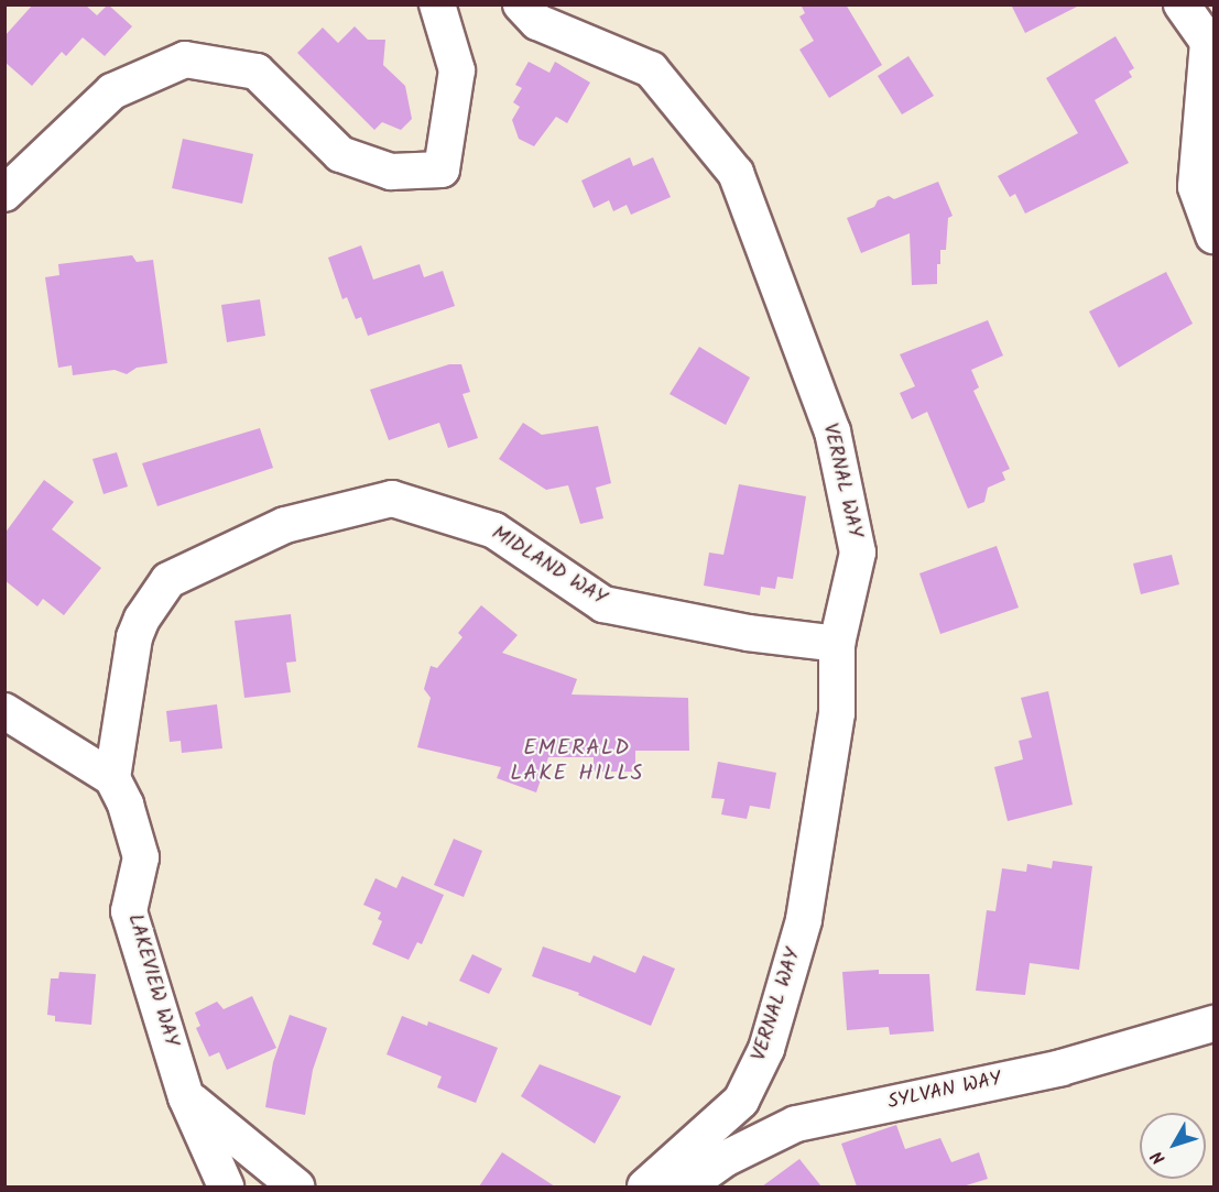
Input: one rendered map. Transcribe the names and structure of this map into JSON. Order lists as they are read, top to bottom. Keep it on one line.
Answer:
{"streets":{"street":["VERNAL WAY","MIDLAND WAY","LAKEVIEW WAY","SYLVAN WAY"]},"crossings":[["VERNAL WAY","MIDLAND WAY"],["MIDLAND WAY","LAKEVIEW WAY"]],"districts":["EMERALD LAKE HILLS"],"north":"bottom left"}
